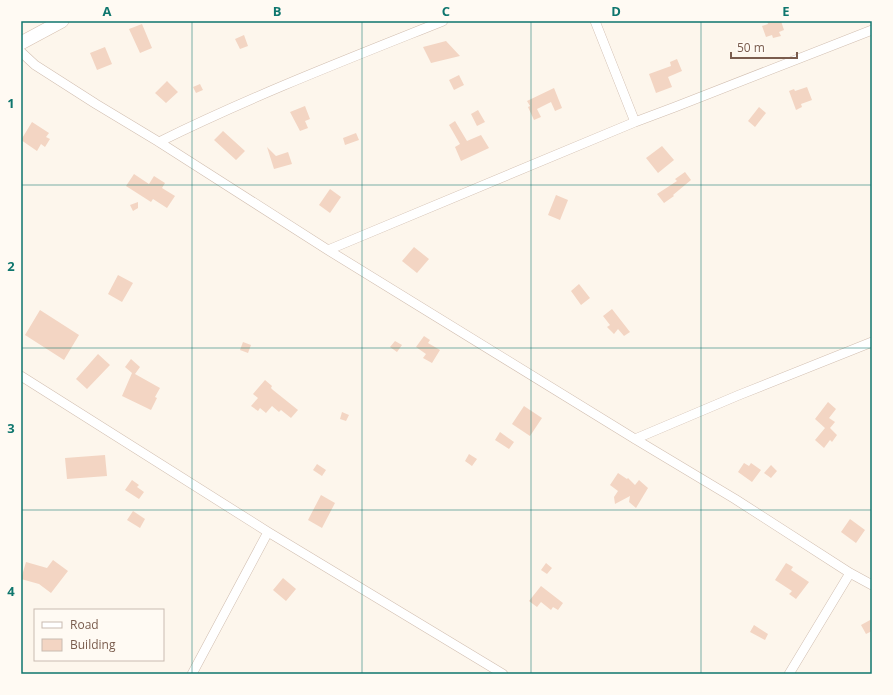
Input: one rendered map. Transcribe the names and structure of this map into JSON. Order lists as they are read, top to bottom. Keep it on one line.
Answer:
{"legend":["Road","Building"],"scale_bar":"50 m","grid":{"columns":["A","B","C","D","E"],"rows":["1","2","3","4"]}}
